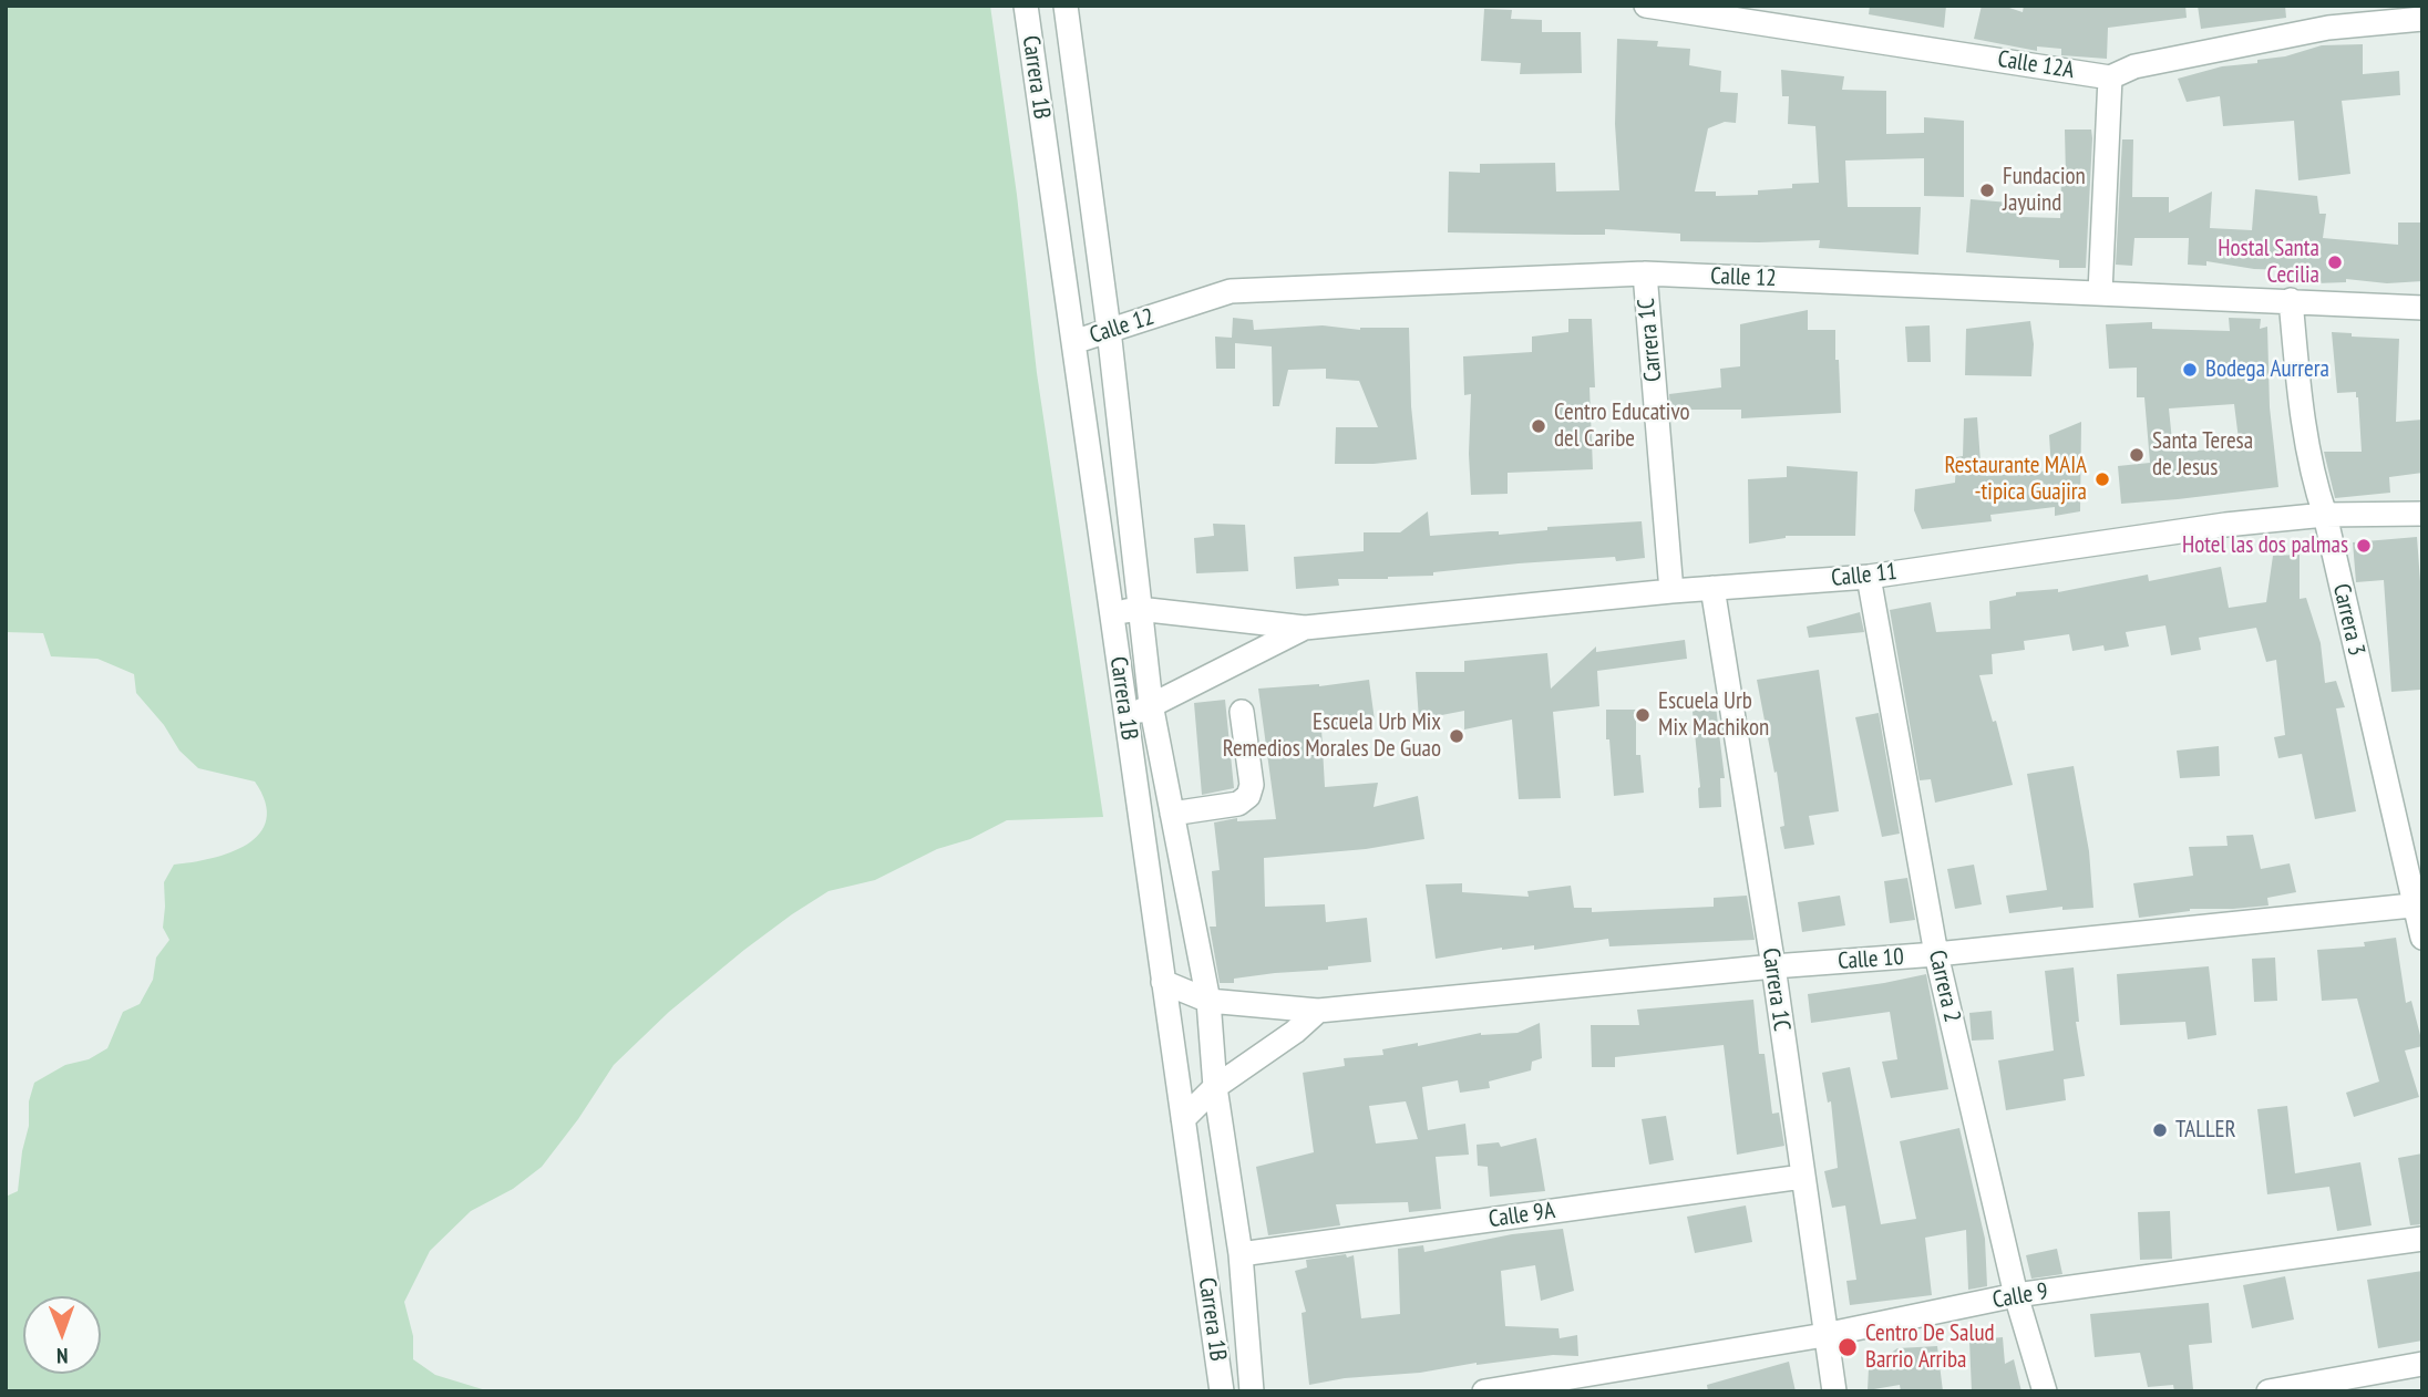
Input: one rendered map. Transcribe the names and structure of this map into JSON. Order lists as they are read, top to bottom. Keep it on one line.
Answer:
{"streets":{"street":["Calle 12A","Carrera 1B","Calle 12","Carrera 1C","Calle 11","Carrera 3","Calle 10","Carrera 2","Calle 9A","Calle 9"]},"crossings":[["Carrera 1B","Calle 12"],["Carrera 1B","Calle 10"],["Carrera 1B","Calle 9A"],["Calle 12","Carrera 1C"],["Calle 12","Carrera 3"],["Carrera 1C","Calle 11"],["Carrera 1C","Calle 10"],["Carrera 1C","Calle 9A"],["Carrera 1C","Calle 9"],["Calle 11","Carrera 3"],["Calle 11","Carrera 2"],["Carrera 3","Calle 10"],["Calle 10","Carrera 2"],["Carrera 2","Calle 9"]],"places":["Fundacion Jayuind","Hostal Santa Cecilia","Bodega Aurrera","Centro Educativo del Caribe","Santa Teresa de Jesus","Restaurante MAIA -tipica Guajira","Hotel las dos palmas","Escuela Urb Mix Machikon","Escuela Urb Mix Remedios Morales De Guao","TALLER","Centro De Salud Barrio Arriba"],"north":"bottom"}
